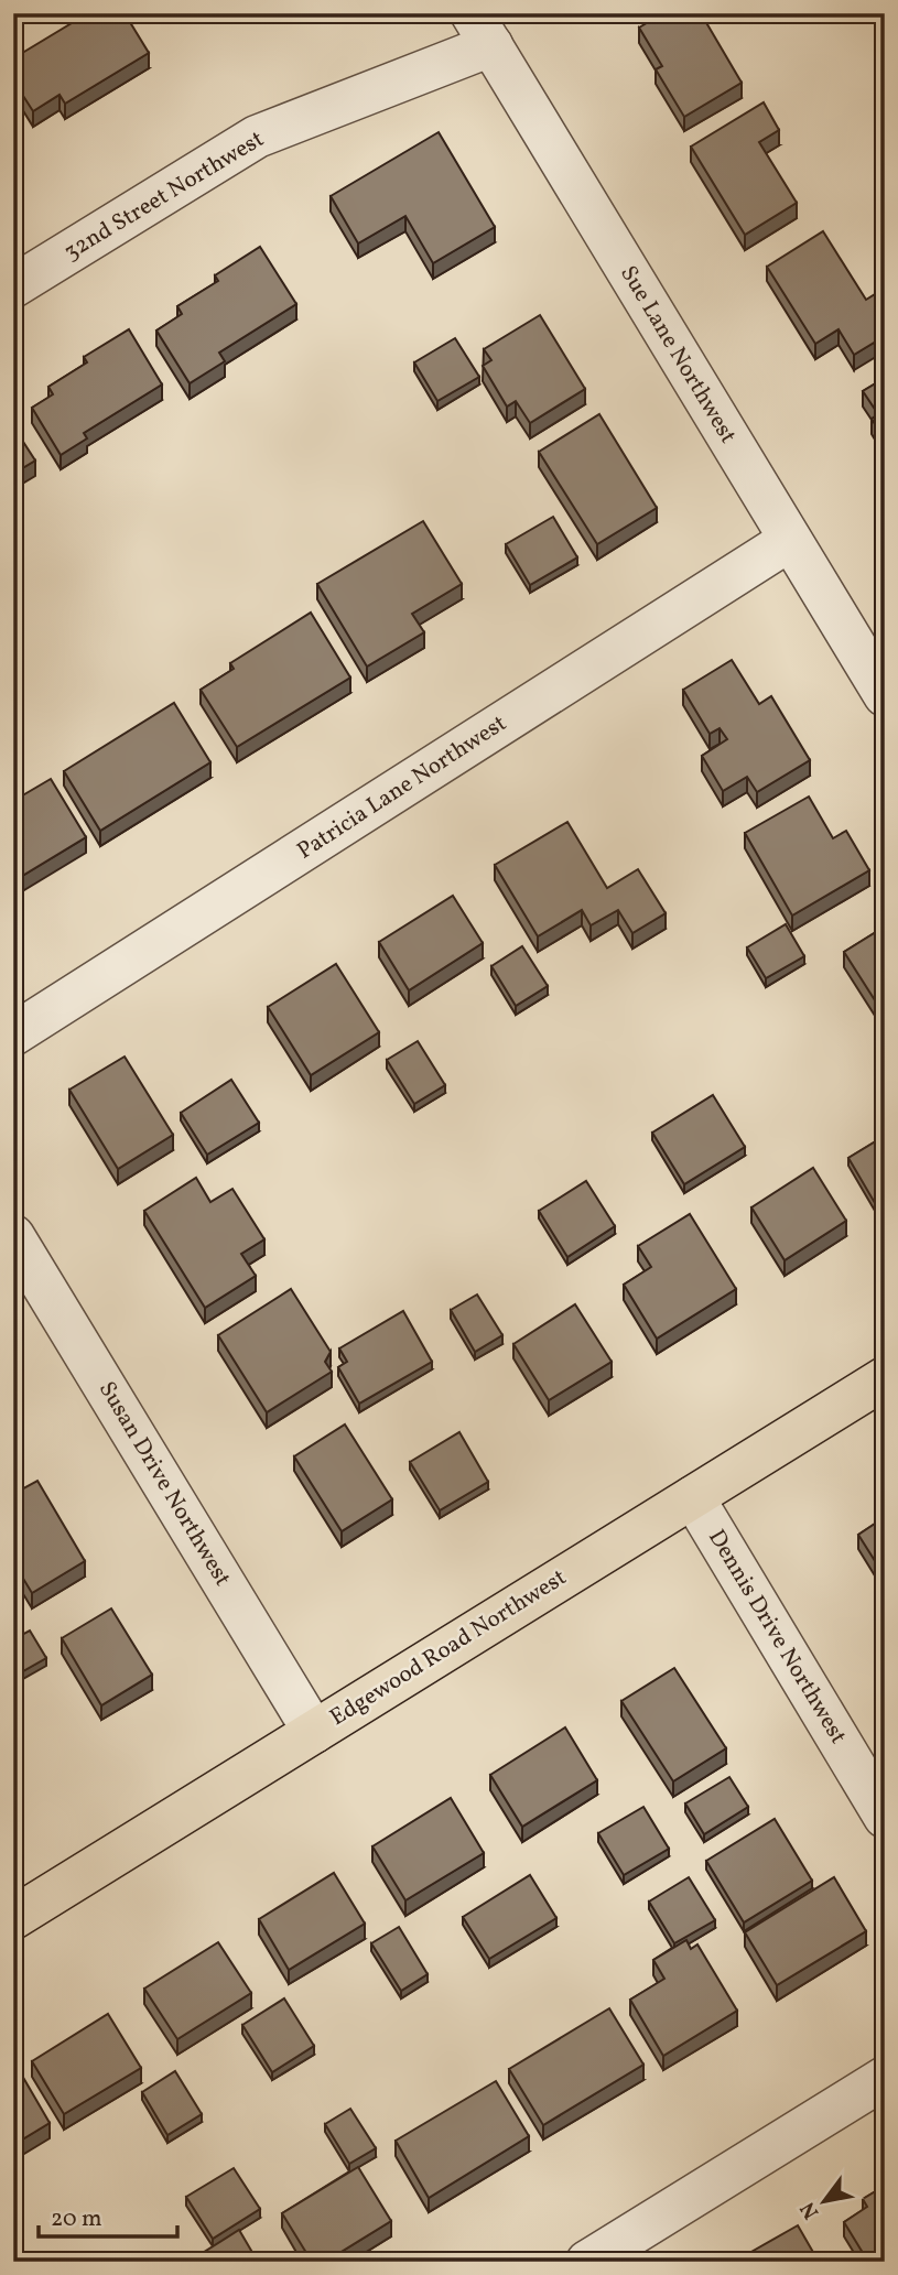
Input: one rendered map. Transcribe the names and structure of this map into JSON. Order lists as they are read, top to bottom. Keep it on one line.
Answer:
{"streets":{"main road":["Edgewood Road Northwest"],"street":["32nd Street Northwest","Sue Lane Northwest","Patricia Lane Northwest","Susan Drive Northwest","Dennis Drive Northwest"]},"crossings":[["32nd Street Northwest","Sue Lane Northwest"],["Sue Lane Northwest","Patricia Lane Northwest"],["Susan Drive Northwest","Edgewood Road Northwest"],["Dennis Drive Northwest","Edgewood Road Northwest"]],"scale_bar":"20 m","north":"bottom left"}
